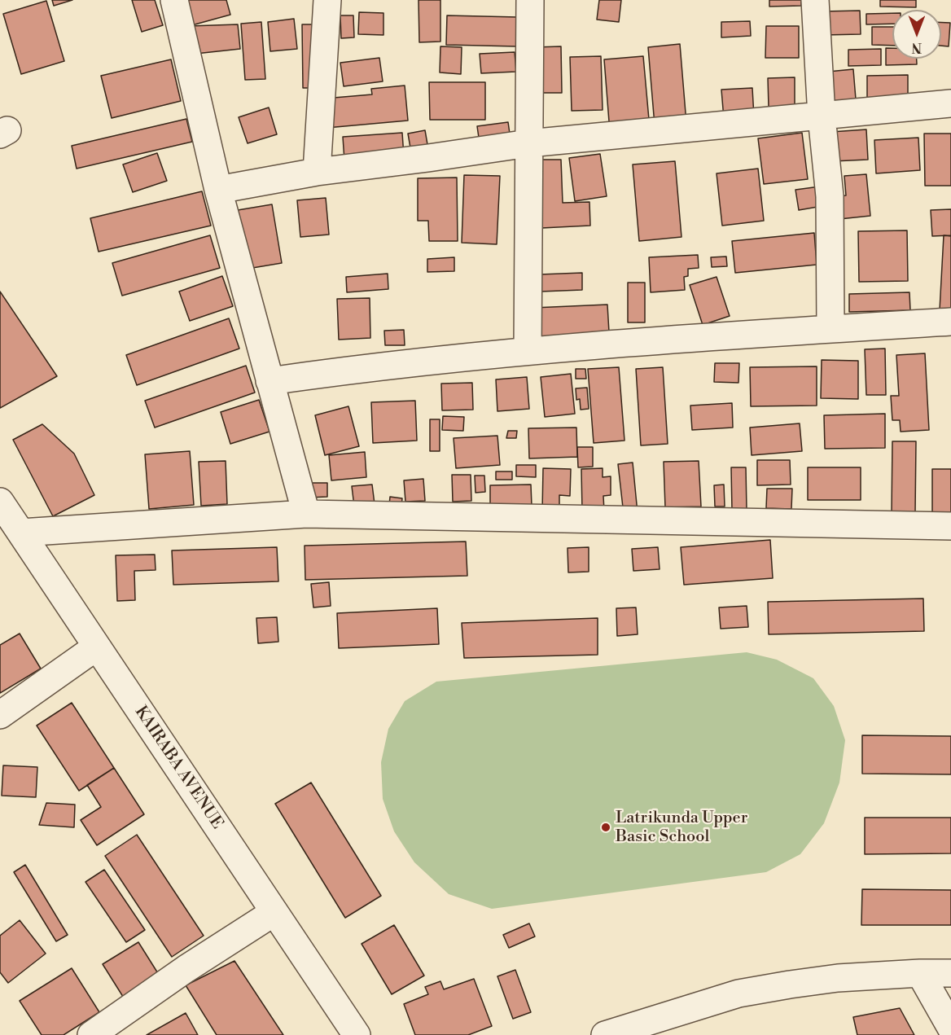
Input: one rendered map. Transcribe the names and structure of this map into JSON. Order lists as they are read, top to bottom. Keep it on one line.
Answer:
{"streets":{"street":["KAIRABA AVENUE"]},"places":["Latrikunda Upper Basic School"],"north":"bottom"}
